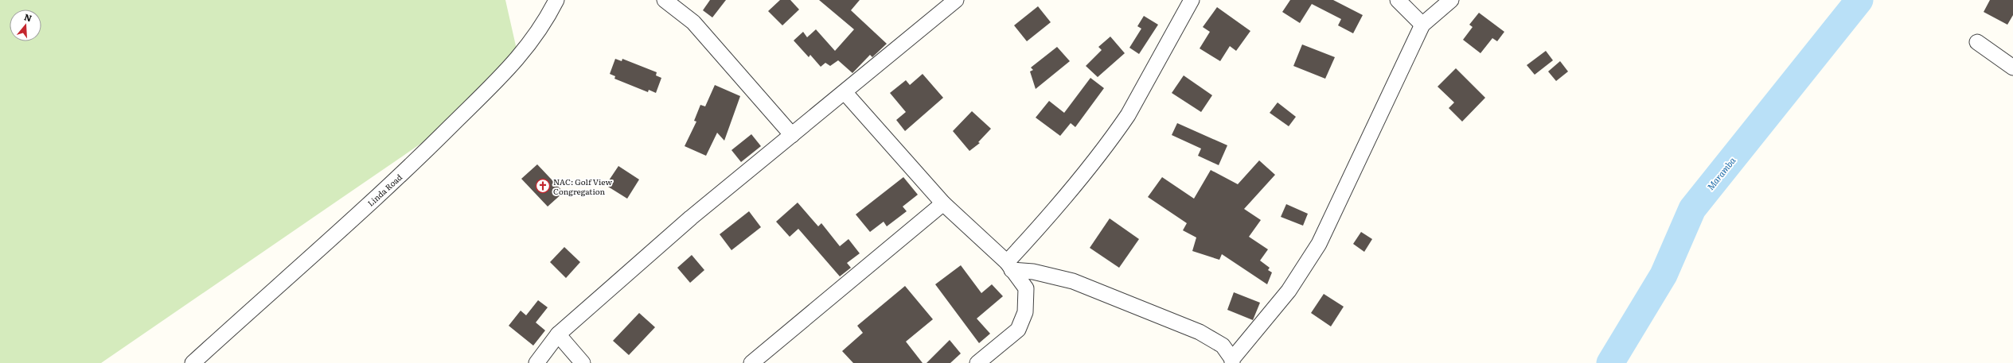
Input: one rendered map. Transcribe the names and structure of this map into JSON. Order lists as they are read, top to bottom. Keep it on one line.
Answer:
{"streets":{"street":["Linda Road"]},"water":["Maramba"],"places":{"church":["NAC: Golf View Congregation"]},"north":"top"}
